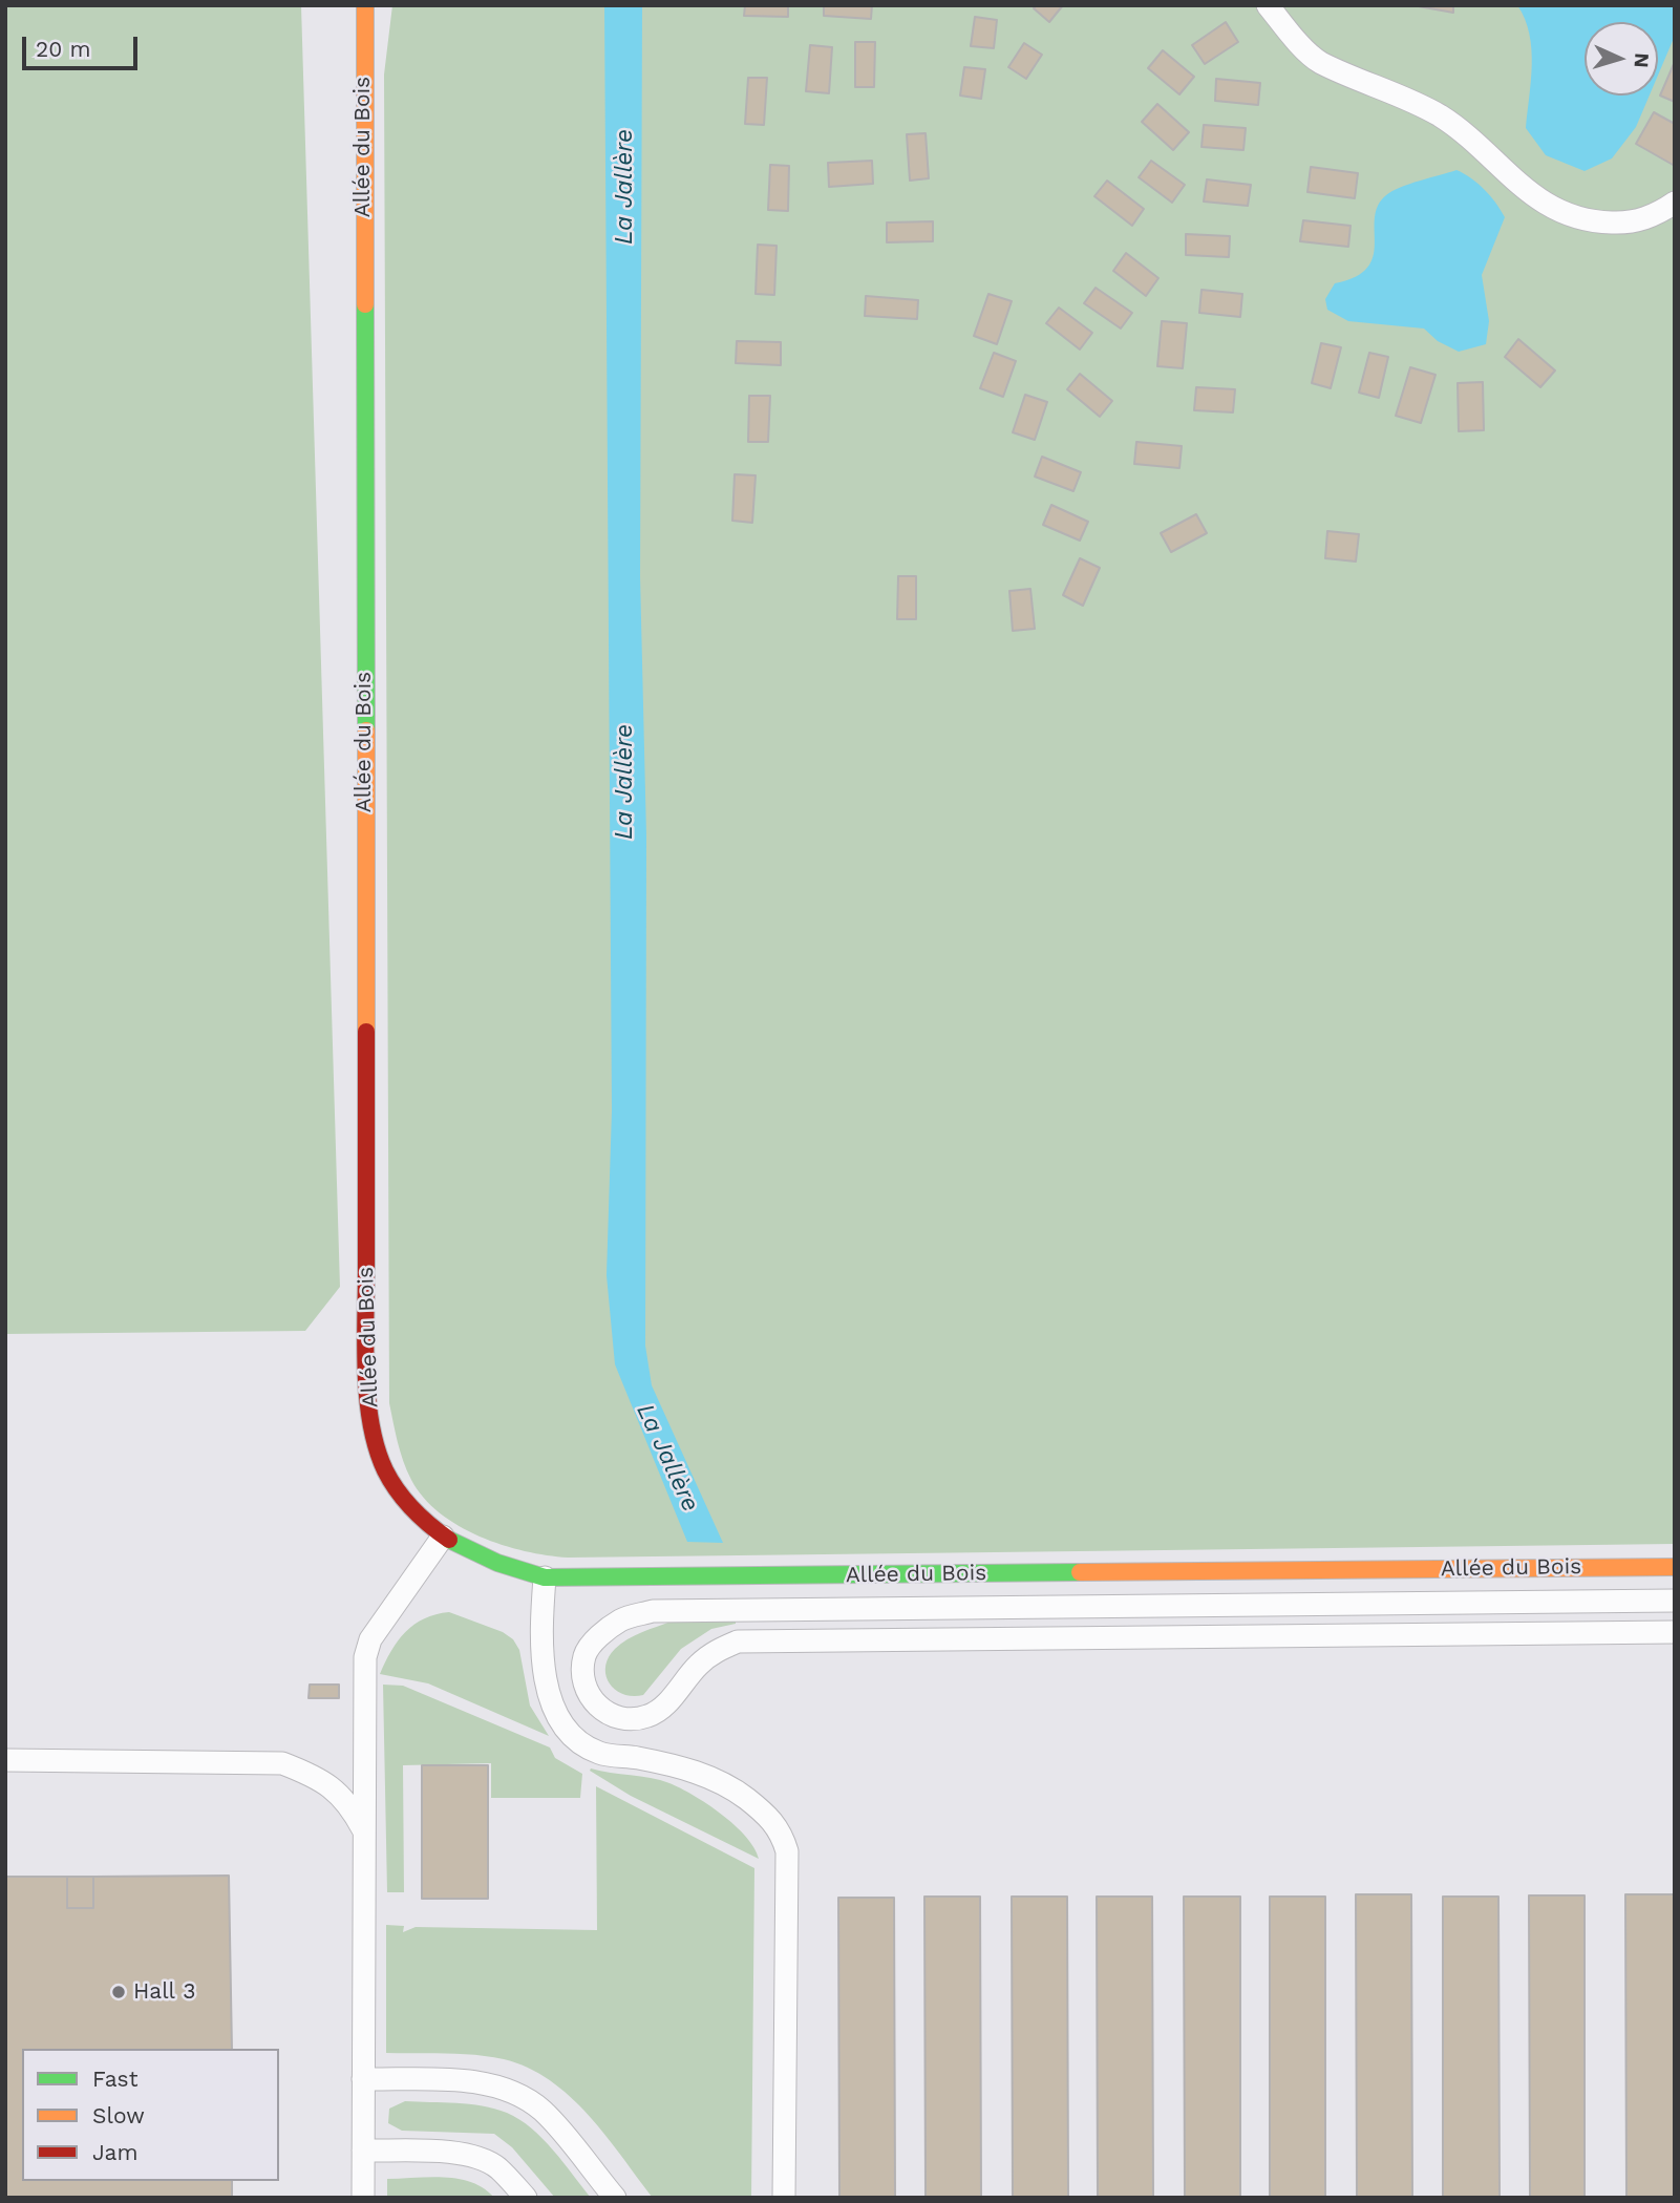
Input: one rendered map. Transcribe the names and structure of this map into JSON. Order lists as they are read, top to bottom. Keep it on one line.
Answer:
{"streets":{"street":["Allée du Bois"]},"water":["La Jallère"],"places":["Hall 3"],"legend":["Fast","Slow","Jam"],"scale_bar":"20 m","north":"right"}
